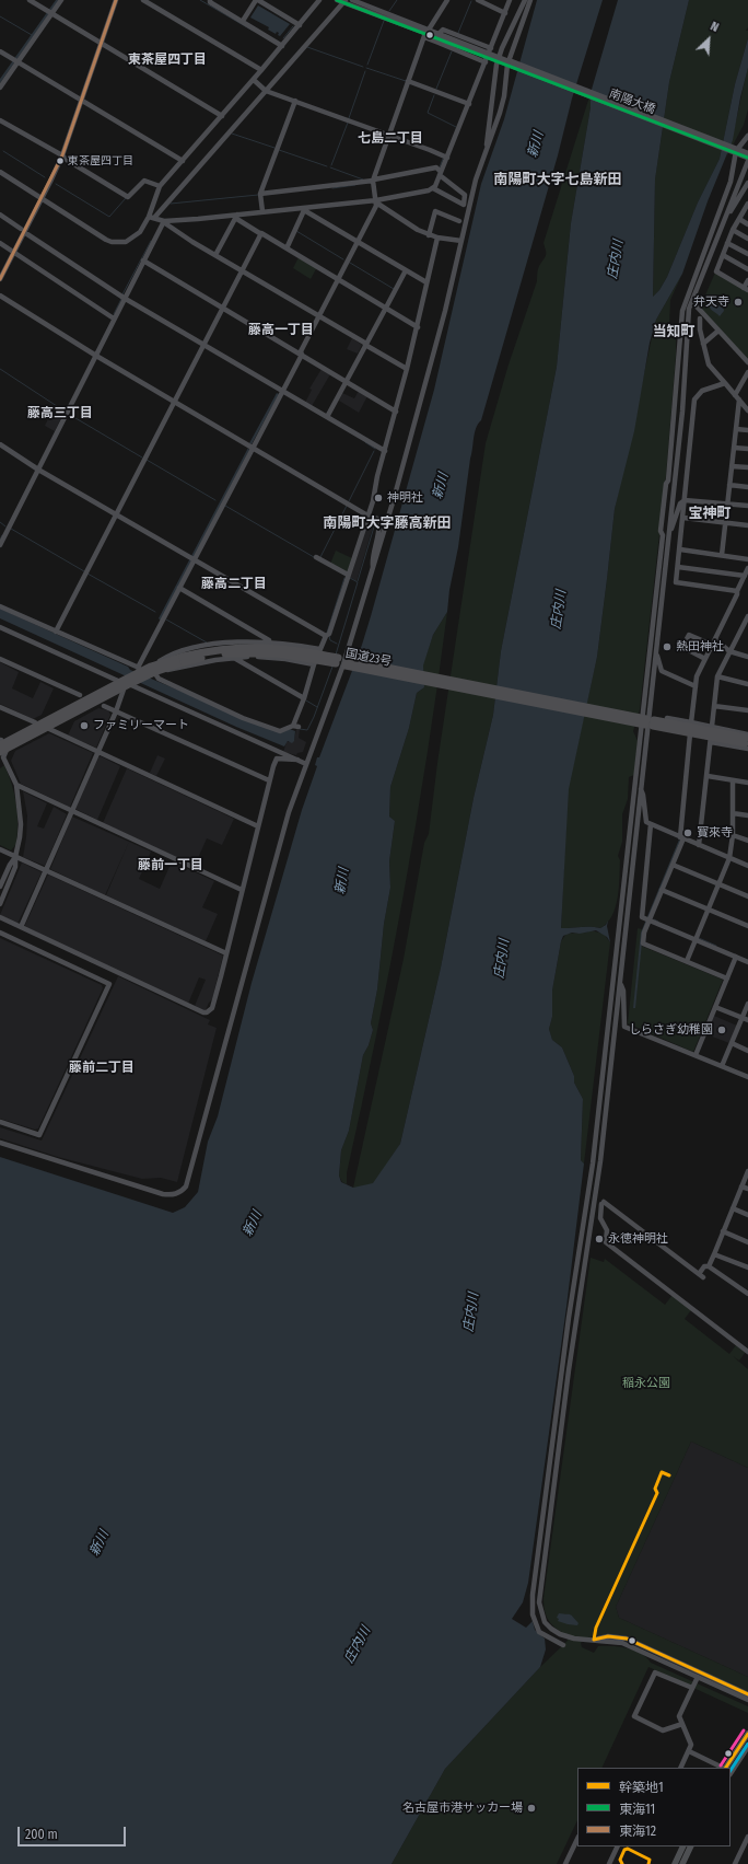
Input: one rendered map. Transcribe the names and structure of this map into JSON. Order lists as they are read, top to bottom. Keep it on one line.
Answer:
{"streets":{"highway":["国道23号"],"street":["南陽大橋"]},"districts":["東茶屋四丁目","七島二丁目","南陽町大字七島新田","藤高一丁目","当知町","藤高三丁目","宝神町","南陽町大字藤高新田","藤高二丁目","藤前一丁目","藤前二丁目"],"water":["新川","庄内川"],"parks":["稲永公園"],"places":["東茶屋四丁目","弁天寺","神明社","熱田神社","ファミリーマート","寳來寺","しらさぎ幼稚園","永徳神明社","名古屋市港サッカー場"],"lines":["transit line 東海11","transit line 東海12","transit line 幹築地1"],"legend":["幹築地1","東海11","東海12"],"scale_bar":"200 m","north":"top right"}
